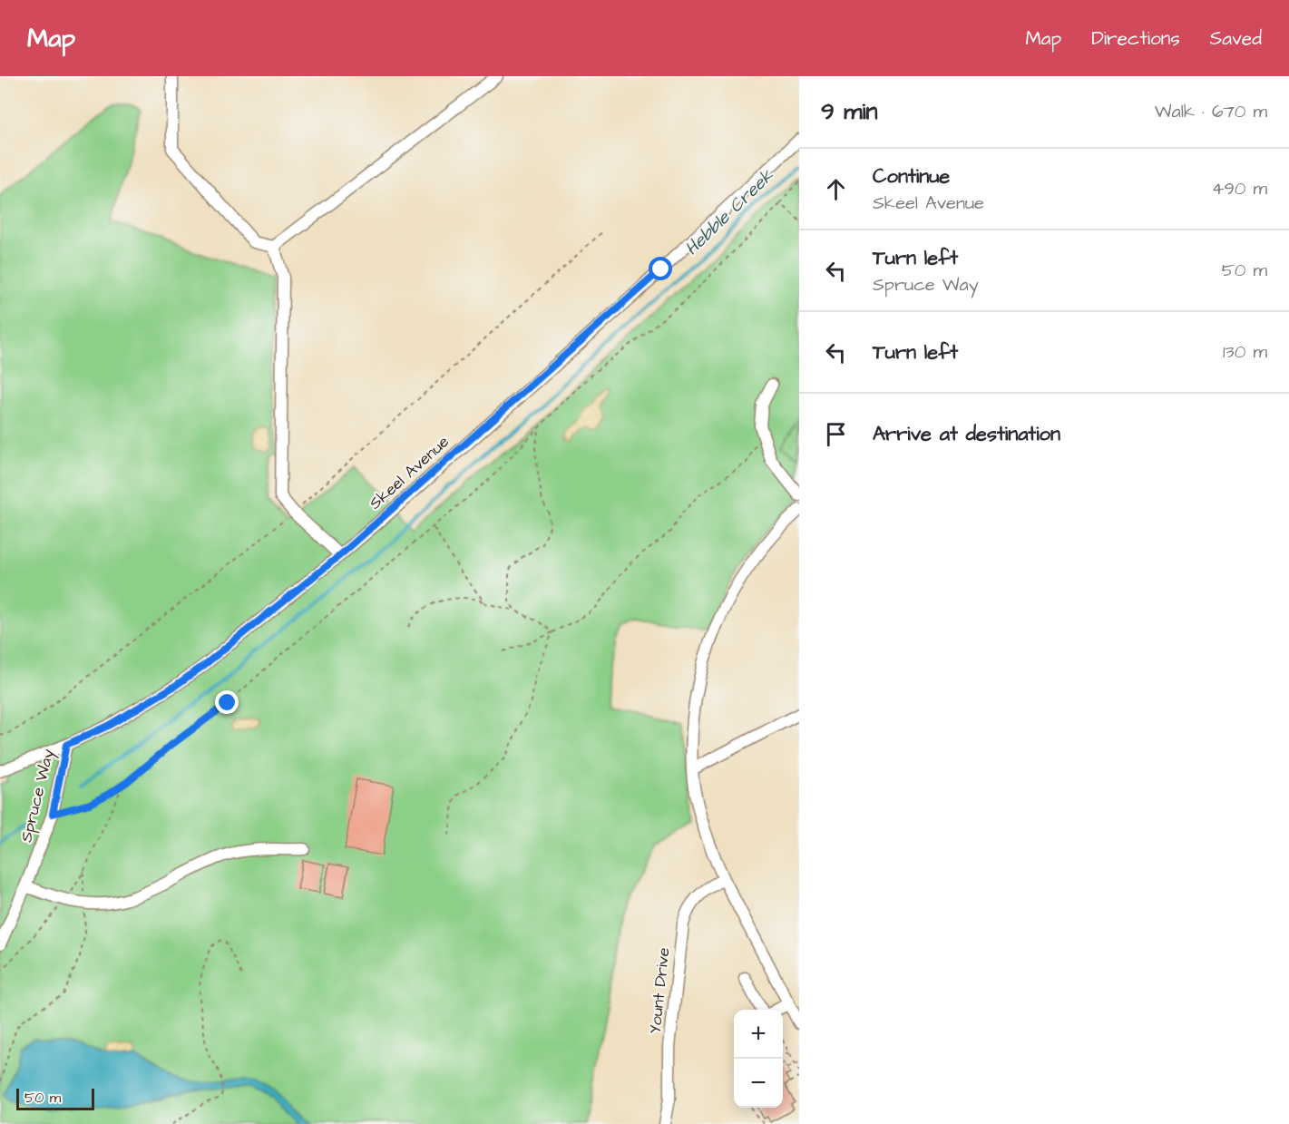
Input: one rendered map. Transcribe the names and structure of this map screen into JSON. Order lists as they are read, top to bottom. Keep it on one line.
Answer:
{"streets":{"street":["Skeel Avenue","Spruce Way","Yount Drive"]},"crossings":[["Skeel Avenue","Spruce Way"]],"water":["Hebble Creek"],"scale_bar":"50 m","page":{"header":"Map","nav":["Map","Directions","Saved"],"heading":["9 min","Walk · 670 m"],"list":[["Continue","Skeel Avenue","490 m"],["Turn left","Spruce Way","50 m"],["Turn left","130 m"],"Arrive at destination"],"map_buttons":["+","−"],"scale":"50 m"}}
